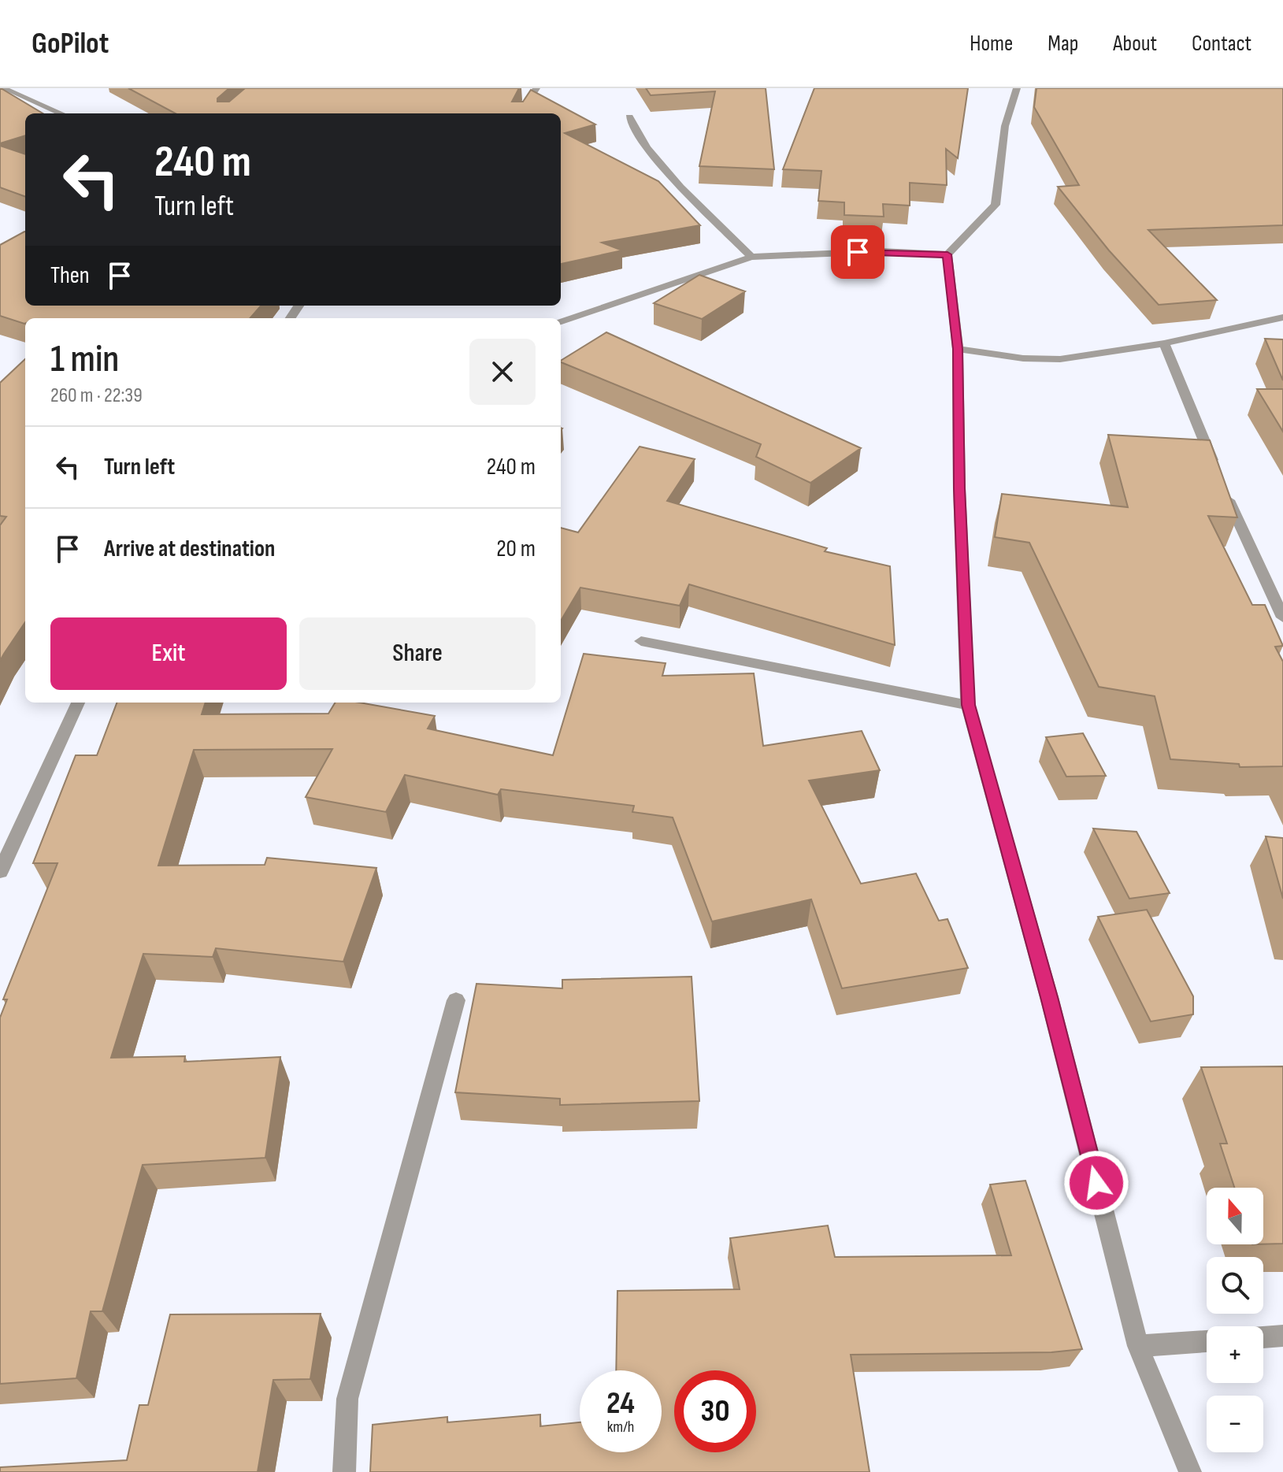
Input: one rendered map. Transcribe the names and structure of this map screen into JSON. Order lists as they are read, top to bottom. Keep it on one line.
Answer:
{"north":"top","page":{"header":"GoPilot","nav":["Home","Map","About","Contact"],"turn":["240 m","Turn left"],"then":"Then","heading":["1 min","260 m · 22:39"],"list":[{"name":"Turn left","value":"240 m"},{"name":"Arrive at destination","value":"20 m"}],"buttons":["Exit","Share"],"map_buttons":["+","−"],"speed":"24 km/h","limit":"30"}}
